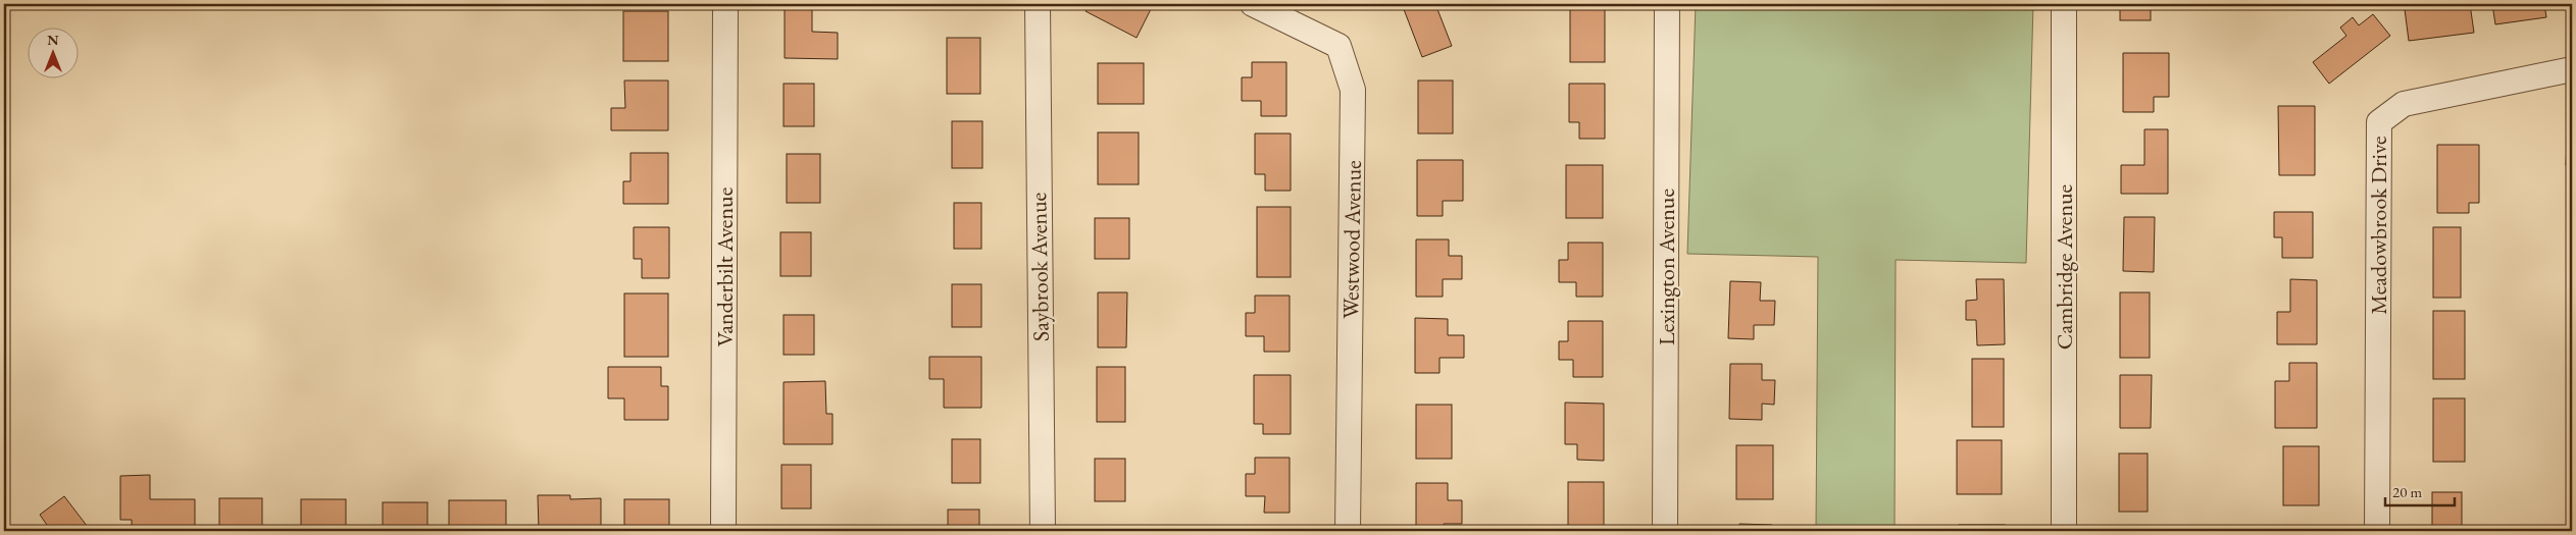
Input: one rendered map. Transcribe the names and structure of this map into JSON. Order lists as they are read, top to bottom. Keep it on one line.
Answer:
{"streets":{"street":["Meadowbrook Drive","Westwood Avenue","Vanderbilt Avenue","Saybrook Avenue","Lexington Avenue","Cambridge Avenue"]},"scale_bar":"20 m","north":"top"}
